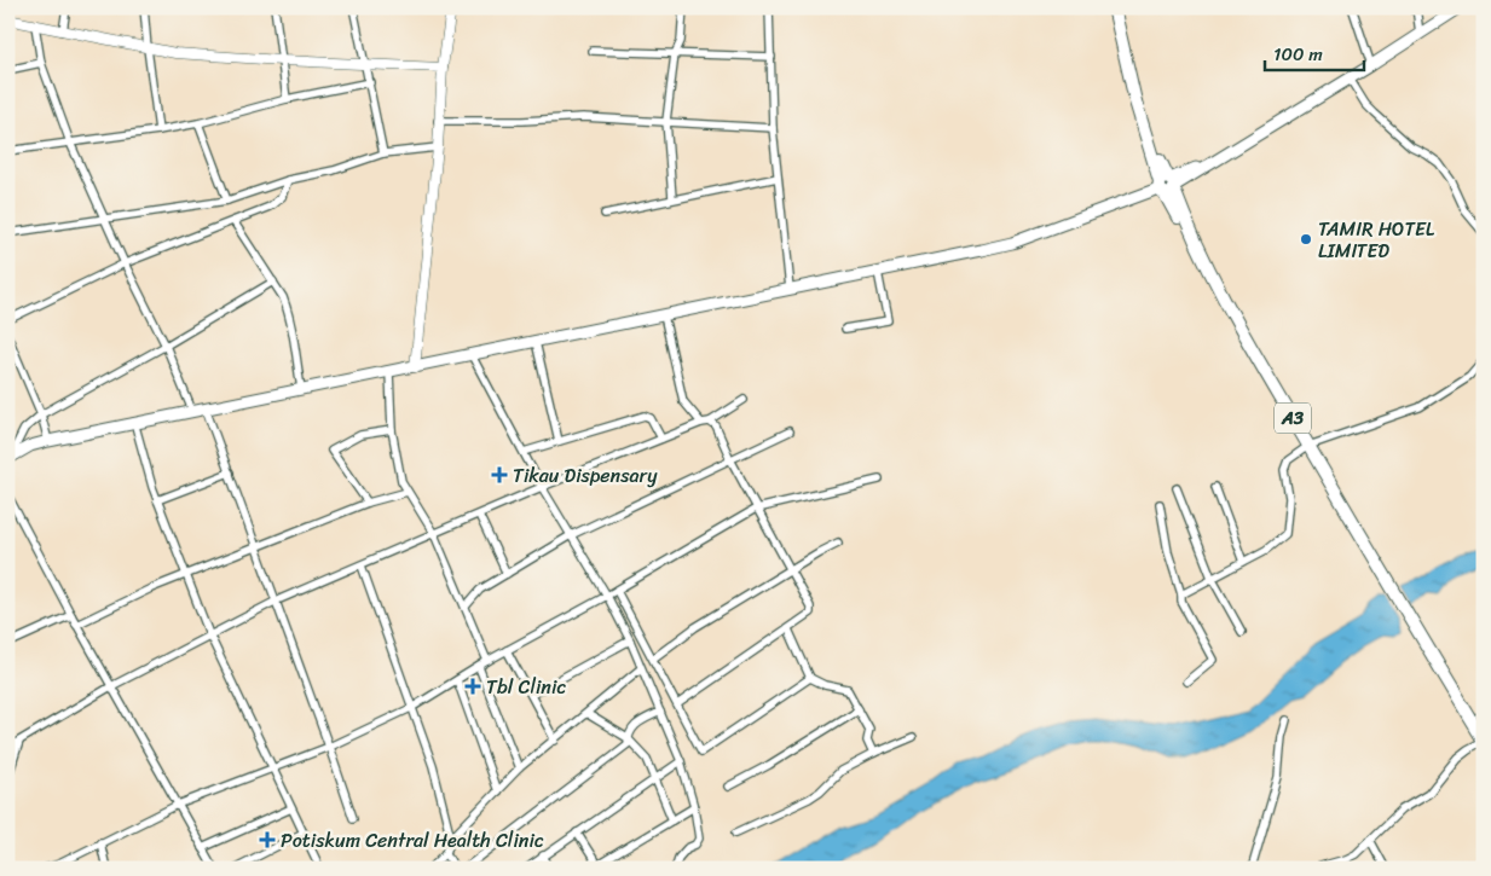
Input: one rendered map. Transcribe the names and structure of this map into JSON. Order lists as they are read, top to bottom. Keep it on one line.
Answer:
{"streets":{"highway":["A3"]},"places":{"other":["TAMIR HOTEL LIMITED"],"health":["Tikau Dispensary","Tbl Clinic","Potiskum Central Health Clinic"]},"scale_bar":"100 m"}
